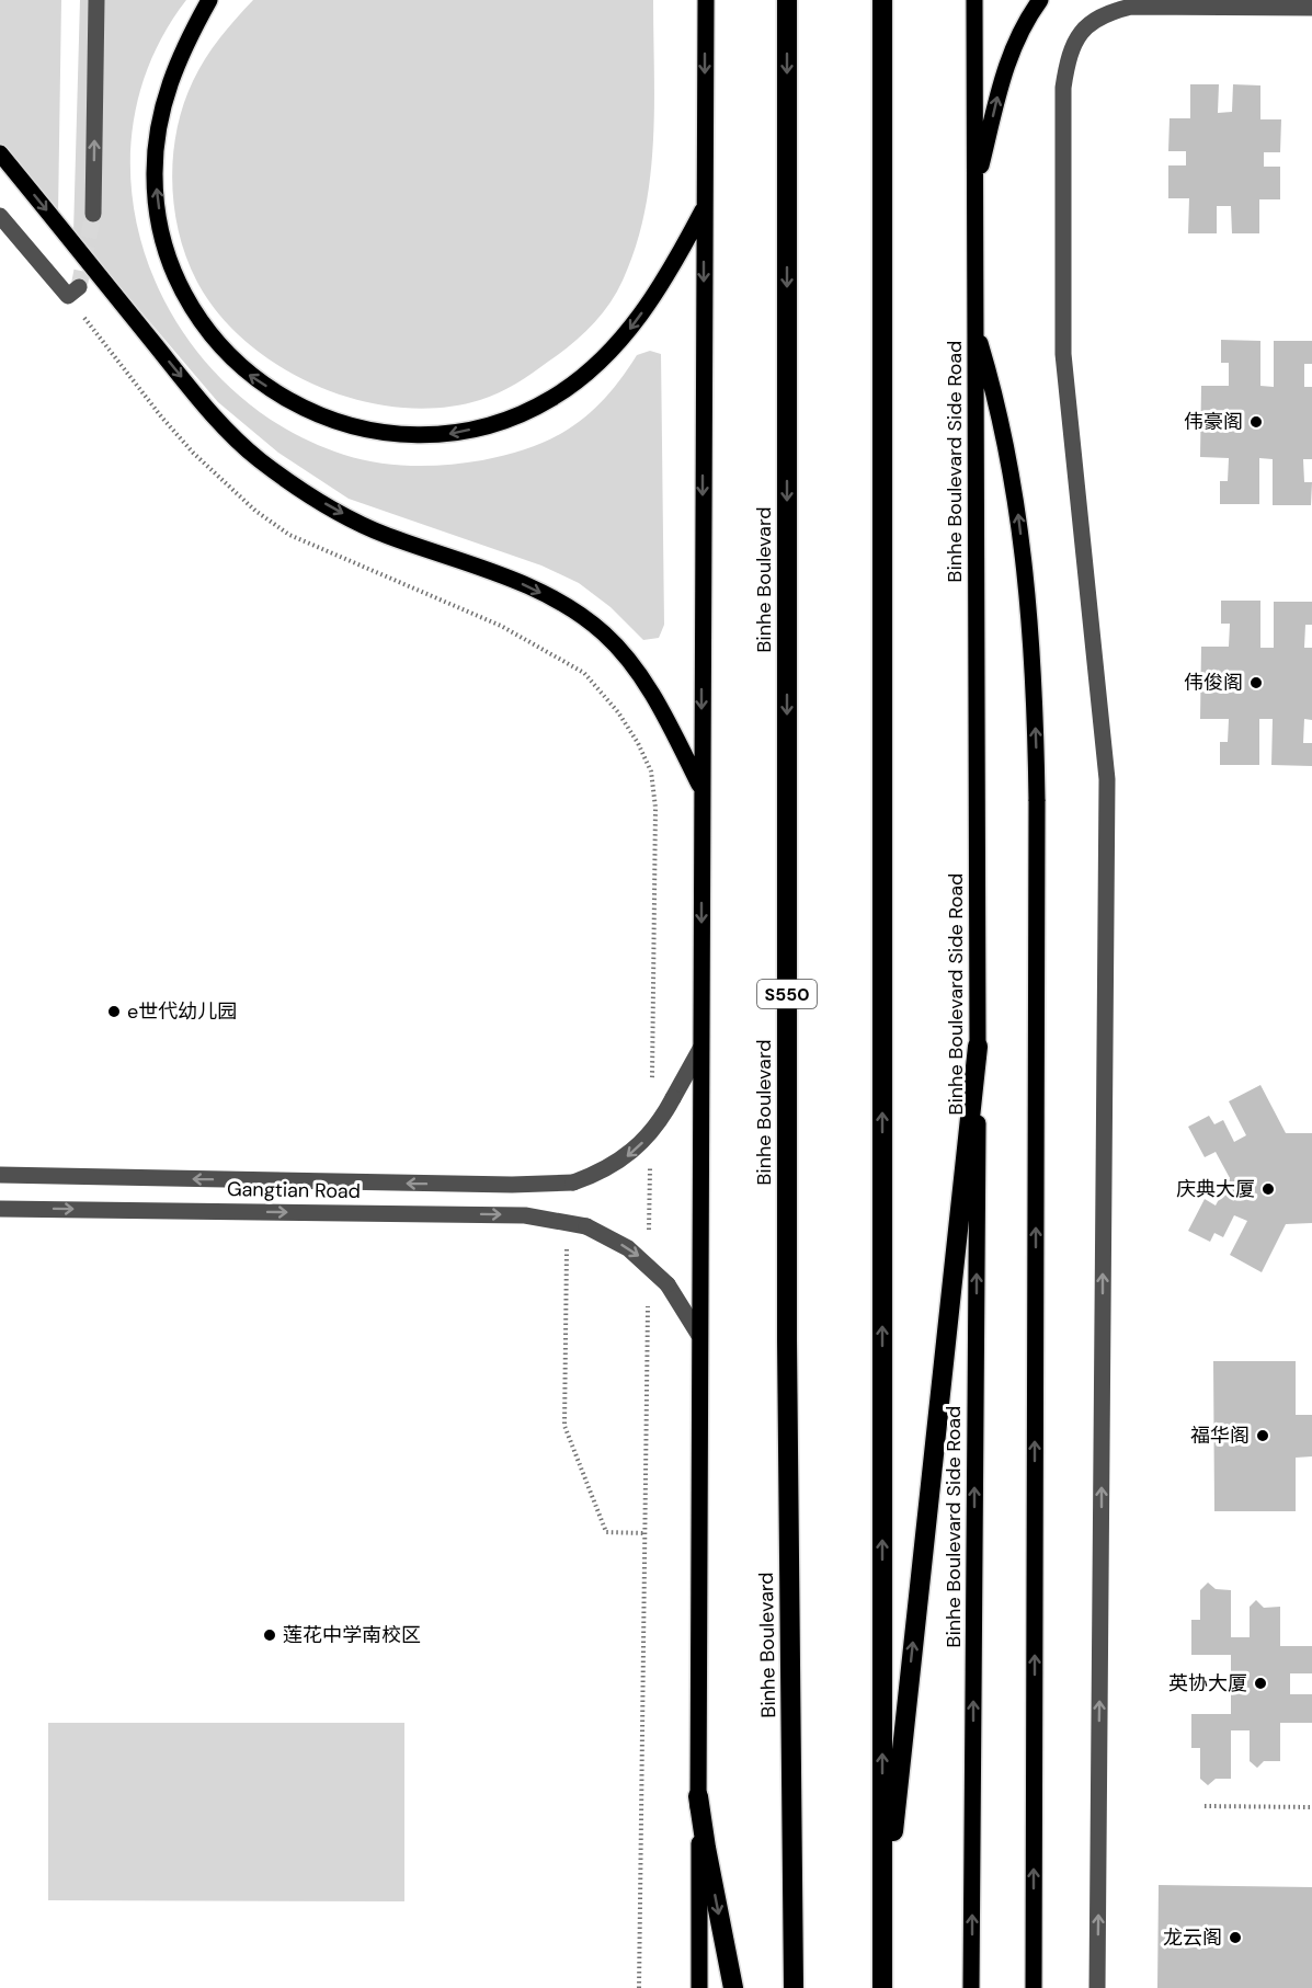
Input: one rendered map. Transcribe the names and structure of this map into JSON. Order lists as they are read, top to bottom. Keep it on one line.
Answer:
{"streets":{"highway":["Binhe Boulevard","S550"],"main road":["Binhe Boulevard Side Road"],"street":["Gangtian Road"]},"places":["伟豪阁","伟俊阁","e世代幼儿园","庆典大厦","福华阁","莲花中学南校区","英协大厦","龙云阁"]}
